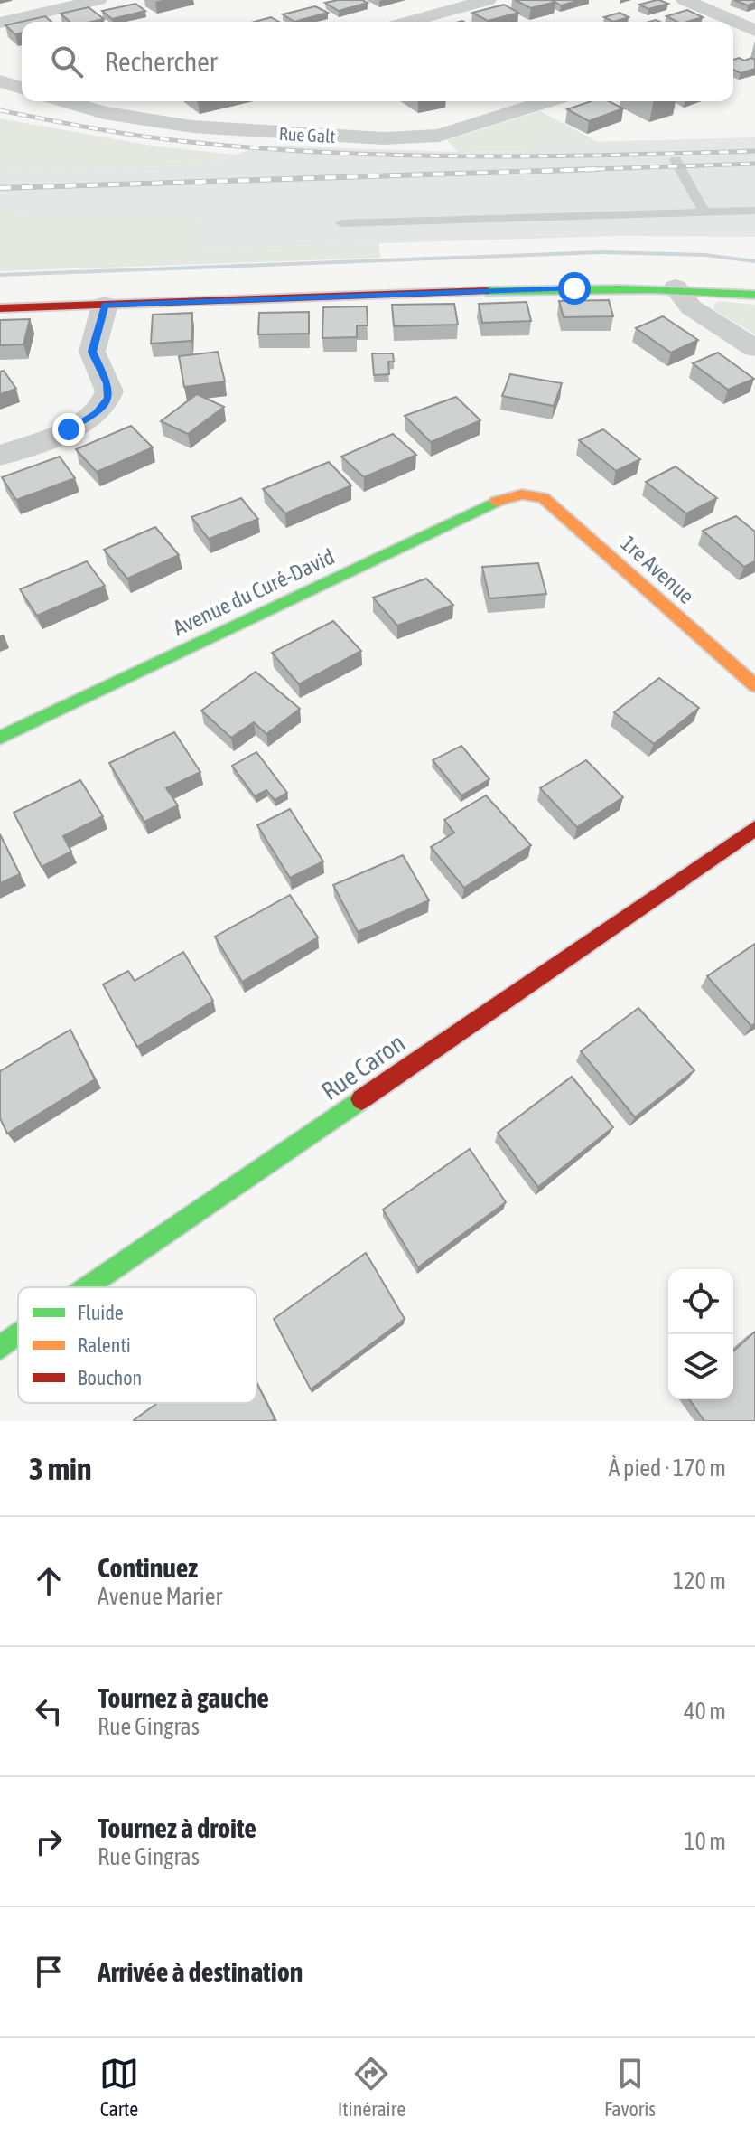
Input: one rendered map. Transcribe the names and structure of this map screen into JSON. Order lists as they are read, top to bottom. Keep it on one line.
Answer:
{"streets":{"street":["Rue Galt","1re Avenue","Avenue du Curé-David","Rue Caron"]},"crossings":[["1re Avenue","Avenue du Curé-David"]],"legend":["Fluide","Ralenti","Bouchon"],"page":{"search":"Rechercher","heading":["3 min","À pied · 170 m"],"list":[["Continuez","Avenue Marier","120 m"],["Tournez à gauche","Rue Gingras","40 m"],["Tournez à droite","Rue Gingras","10 m"],"Arrivée à destination"],"nav":["Carte","Itinéraire","Favoris"]}}
